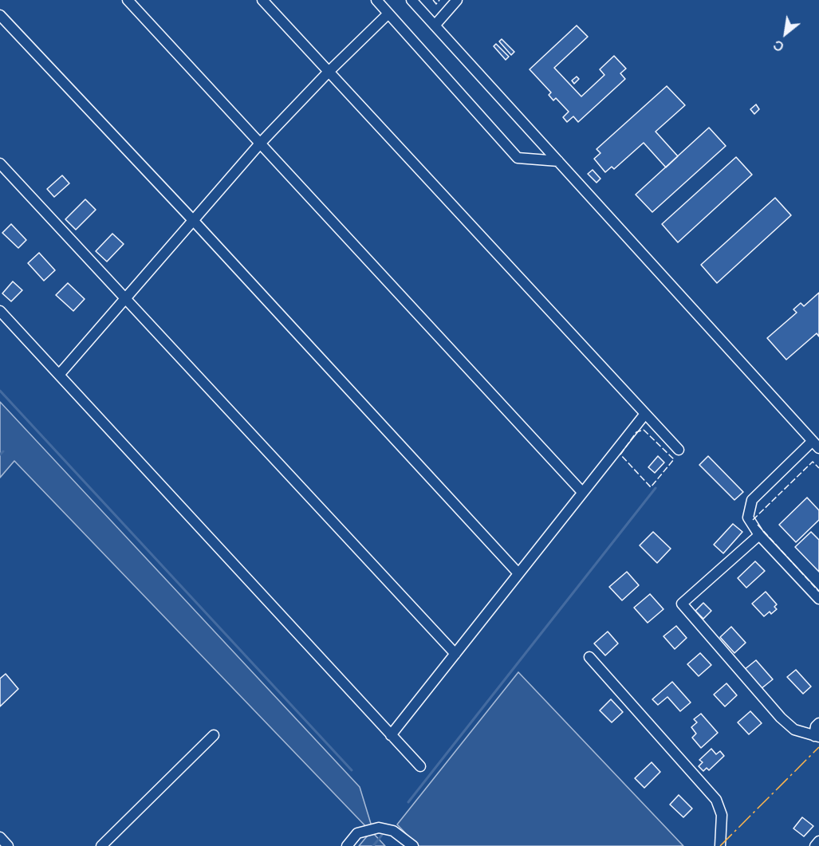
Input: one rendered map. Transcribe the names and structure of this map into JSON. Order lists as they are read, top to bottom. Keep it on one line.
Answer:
{"north":"bottom left"}
